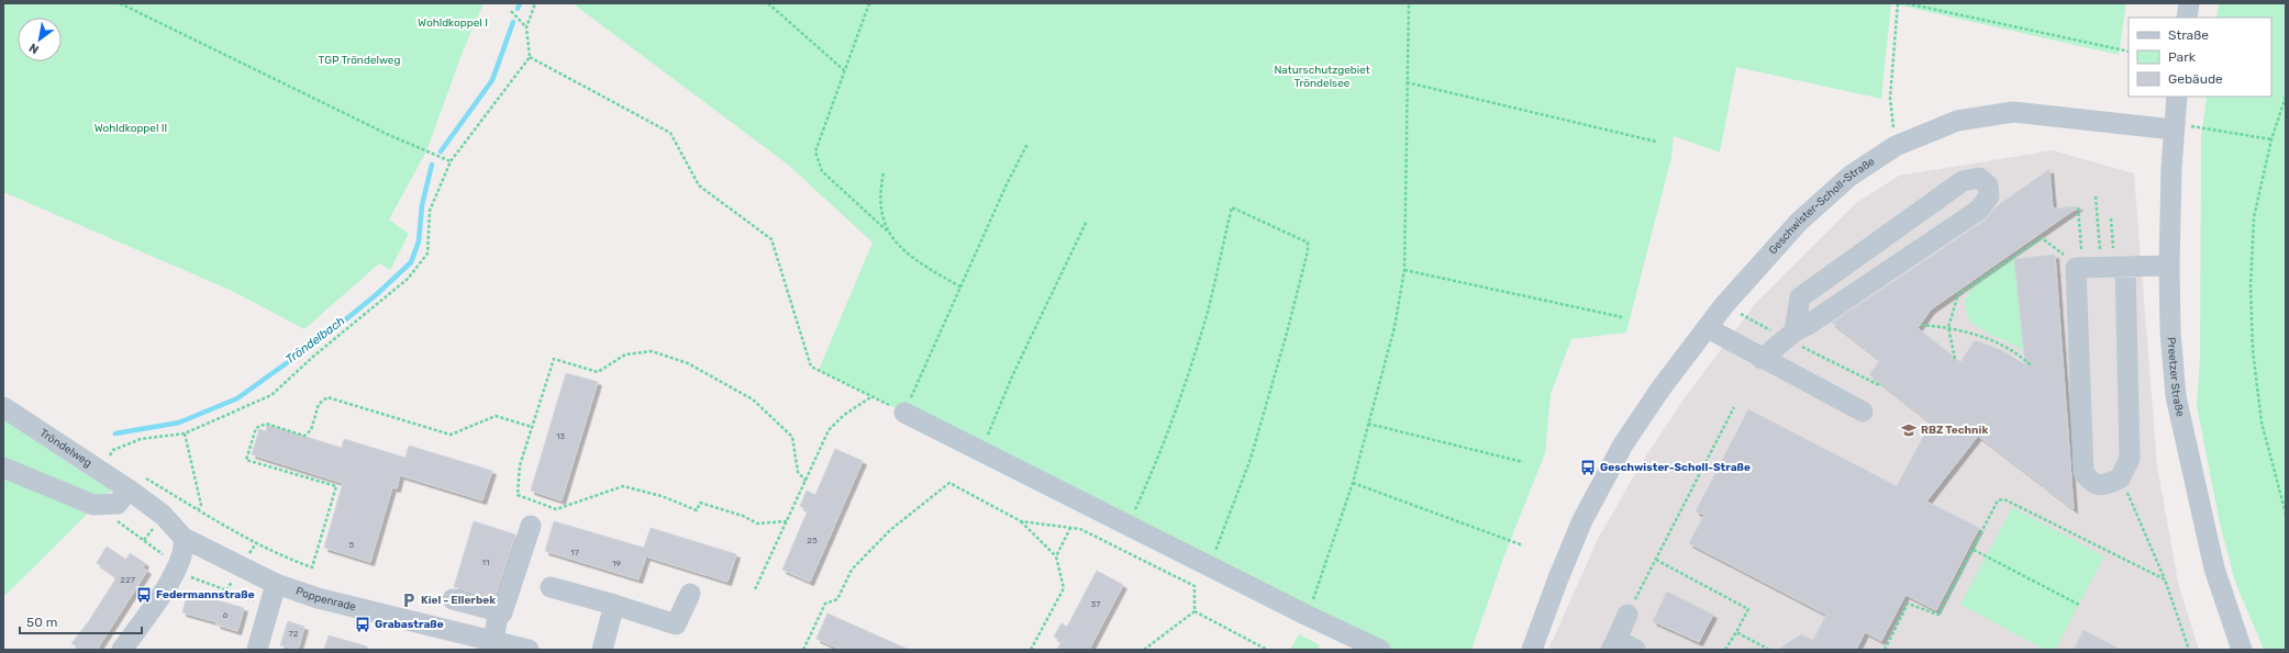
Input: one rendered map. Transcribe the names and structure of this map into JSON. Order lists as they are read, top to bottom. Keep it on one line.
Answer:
{"streets":{"street":["Geschwister-Scholl-Straße","Preetzer Straße","Tröndelweg","Poppenrade"]},"crossings":[["Geschwister-Scholl-Straße","Preetzer Straße"],["Tröndelweg","Poppenrade"]],"water":["Tröndelbach"],"parks":["Wohldkoppel I","TGP Tröndelweg","Naturschutzgebiet Tröndelsee","Wohldkoppel II"],"places":{"school or university":["RBZ Technik"],"bus stop":["Geschwister-Scholl-Straße","Federmannstraße","Grabastraße"],"parking":["Kiel - Ellerbek"]},"house_numbers":["13","25","5","17","11","19","227","37","6","72"],"legend":["Straße","Park","Gebäude"],"scale_bar":"50 m","north":"bottom left"}
